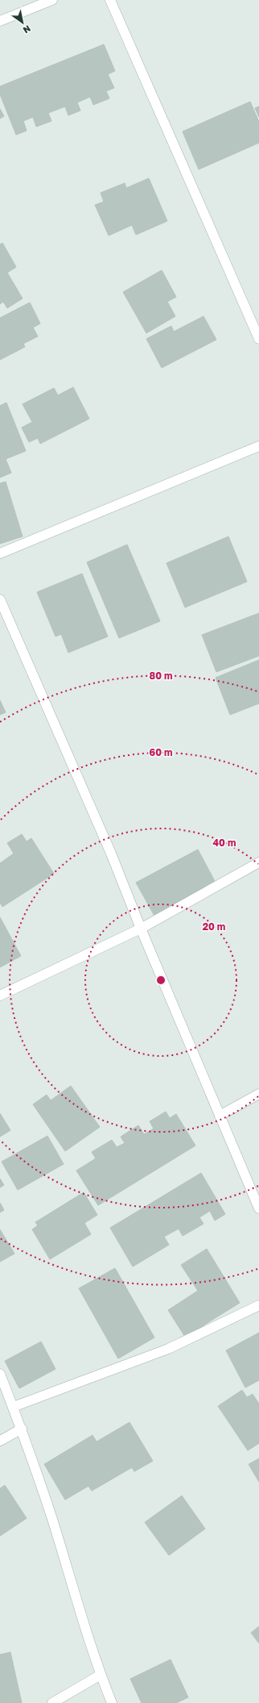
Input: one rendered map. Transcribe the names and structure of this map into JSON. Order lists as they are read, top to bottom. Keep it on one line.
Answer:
{"north":"bottom right","rings":["80 m","60 m","40 m","20 m"]}
